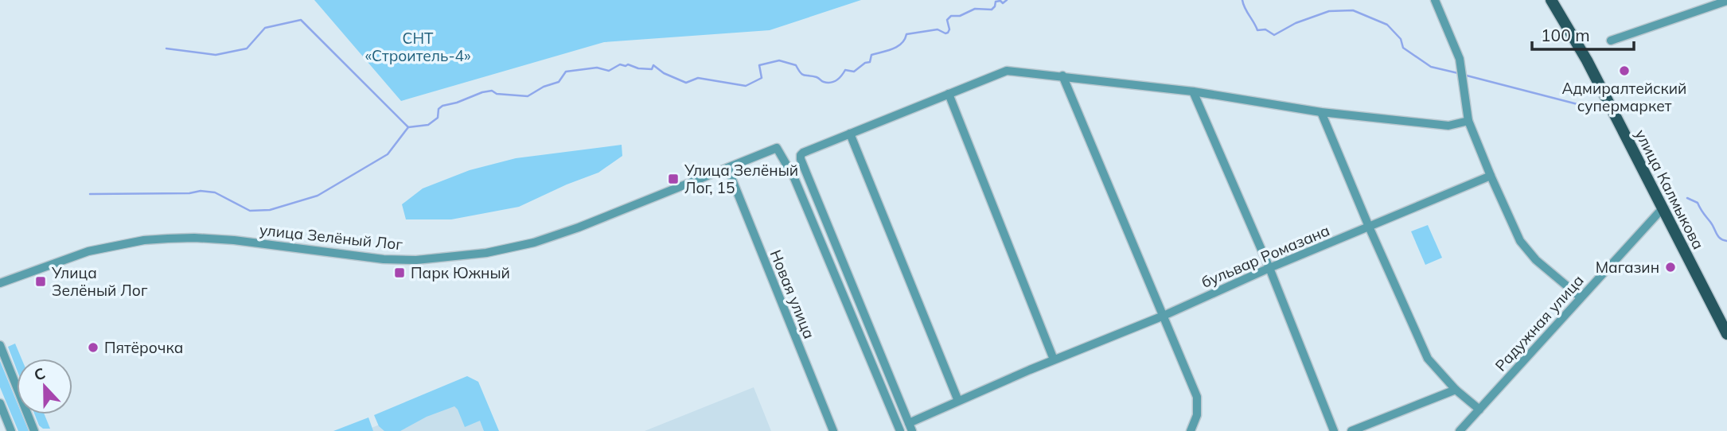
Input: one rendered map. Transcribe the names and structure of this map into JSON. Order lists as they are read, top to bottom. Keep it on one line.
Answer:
{"streets":{"main road":["улица Калмыкова"],"street":["улица Зелёный Лог","бульвар Ромазана","Новая улица","Радужная улица"]},"crossings":[["улица Калмыкова","Радужная улица"],["улица Зелёный Лог","Новая улица"]],"parks":["СНТ «Строитель-4»"],"places":{"other":["Адмиралтейский супермаркет","Магазин","Пятёрочка"],"transit":["Улица Зелёный Лог, 15","Парк Южный","Улица Зелёный Лог"]},"scale_bar":"100 m","north":"top"}
